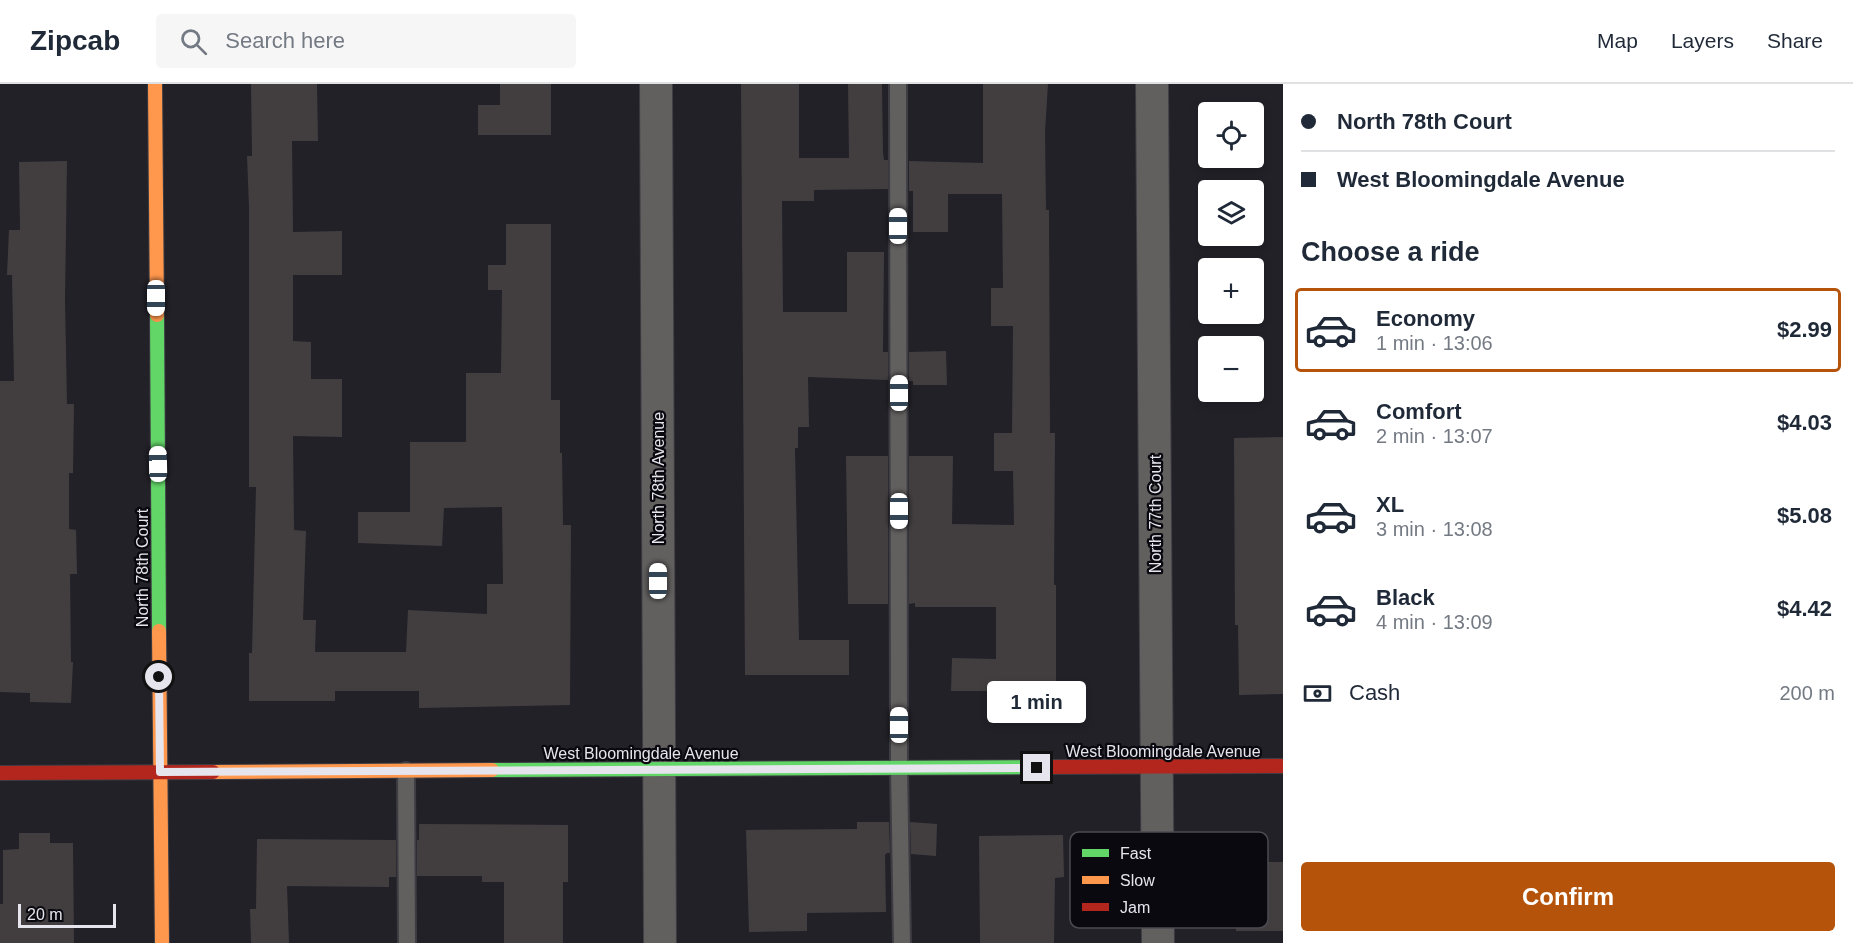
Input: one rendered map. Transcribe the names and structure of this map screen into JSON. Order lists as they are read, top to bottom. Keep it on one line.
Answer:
{"streets":{"street":["North 78th Avenue","North 77th Court","North 78th Court","West Bloomingdale Avenue"]},"crossings":[["North 78th Avenue","West Bloomingdale Avenue"],["North 77th Court","West Bloomingdale Avenue"],["North 78th Court","West Bloomingdale Avenue"]],"legend":["Fast","Slow","Jam"],"scale_bar":"20 m","page":{"header":"Zipcab","search":"Search here","nav":["Map","Layers","Share"],"banner":["North 78th Court","West Bloomingdale Avenue"],"map_buttons":["+","−"],"heading":"Choose a ride","list":[{"name":"Economy","note":"1 min · 13:06","value":"$2.99"},{"name":"Comfort","note":"2 min · 13:07","value":"$4.03"},{"name":"XL","note":"3 min · 13:08","value":"$5.08"},{"name":"Black","note":"4 min · 13:09","value":"$4.42"}],"pay":["Cash","200 m"],"bubble":"1 min","buttons":"Confirm","scale":"20 m"}}
